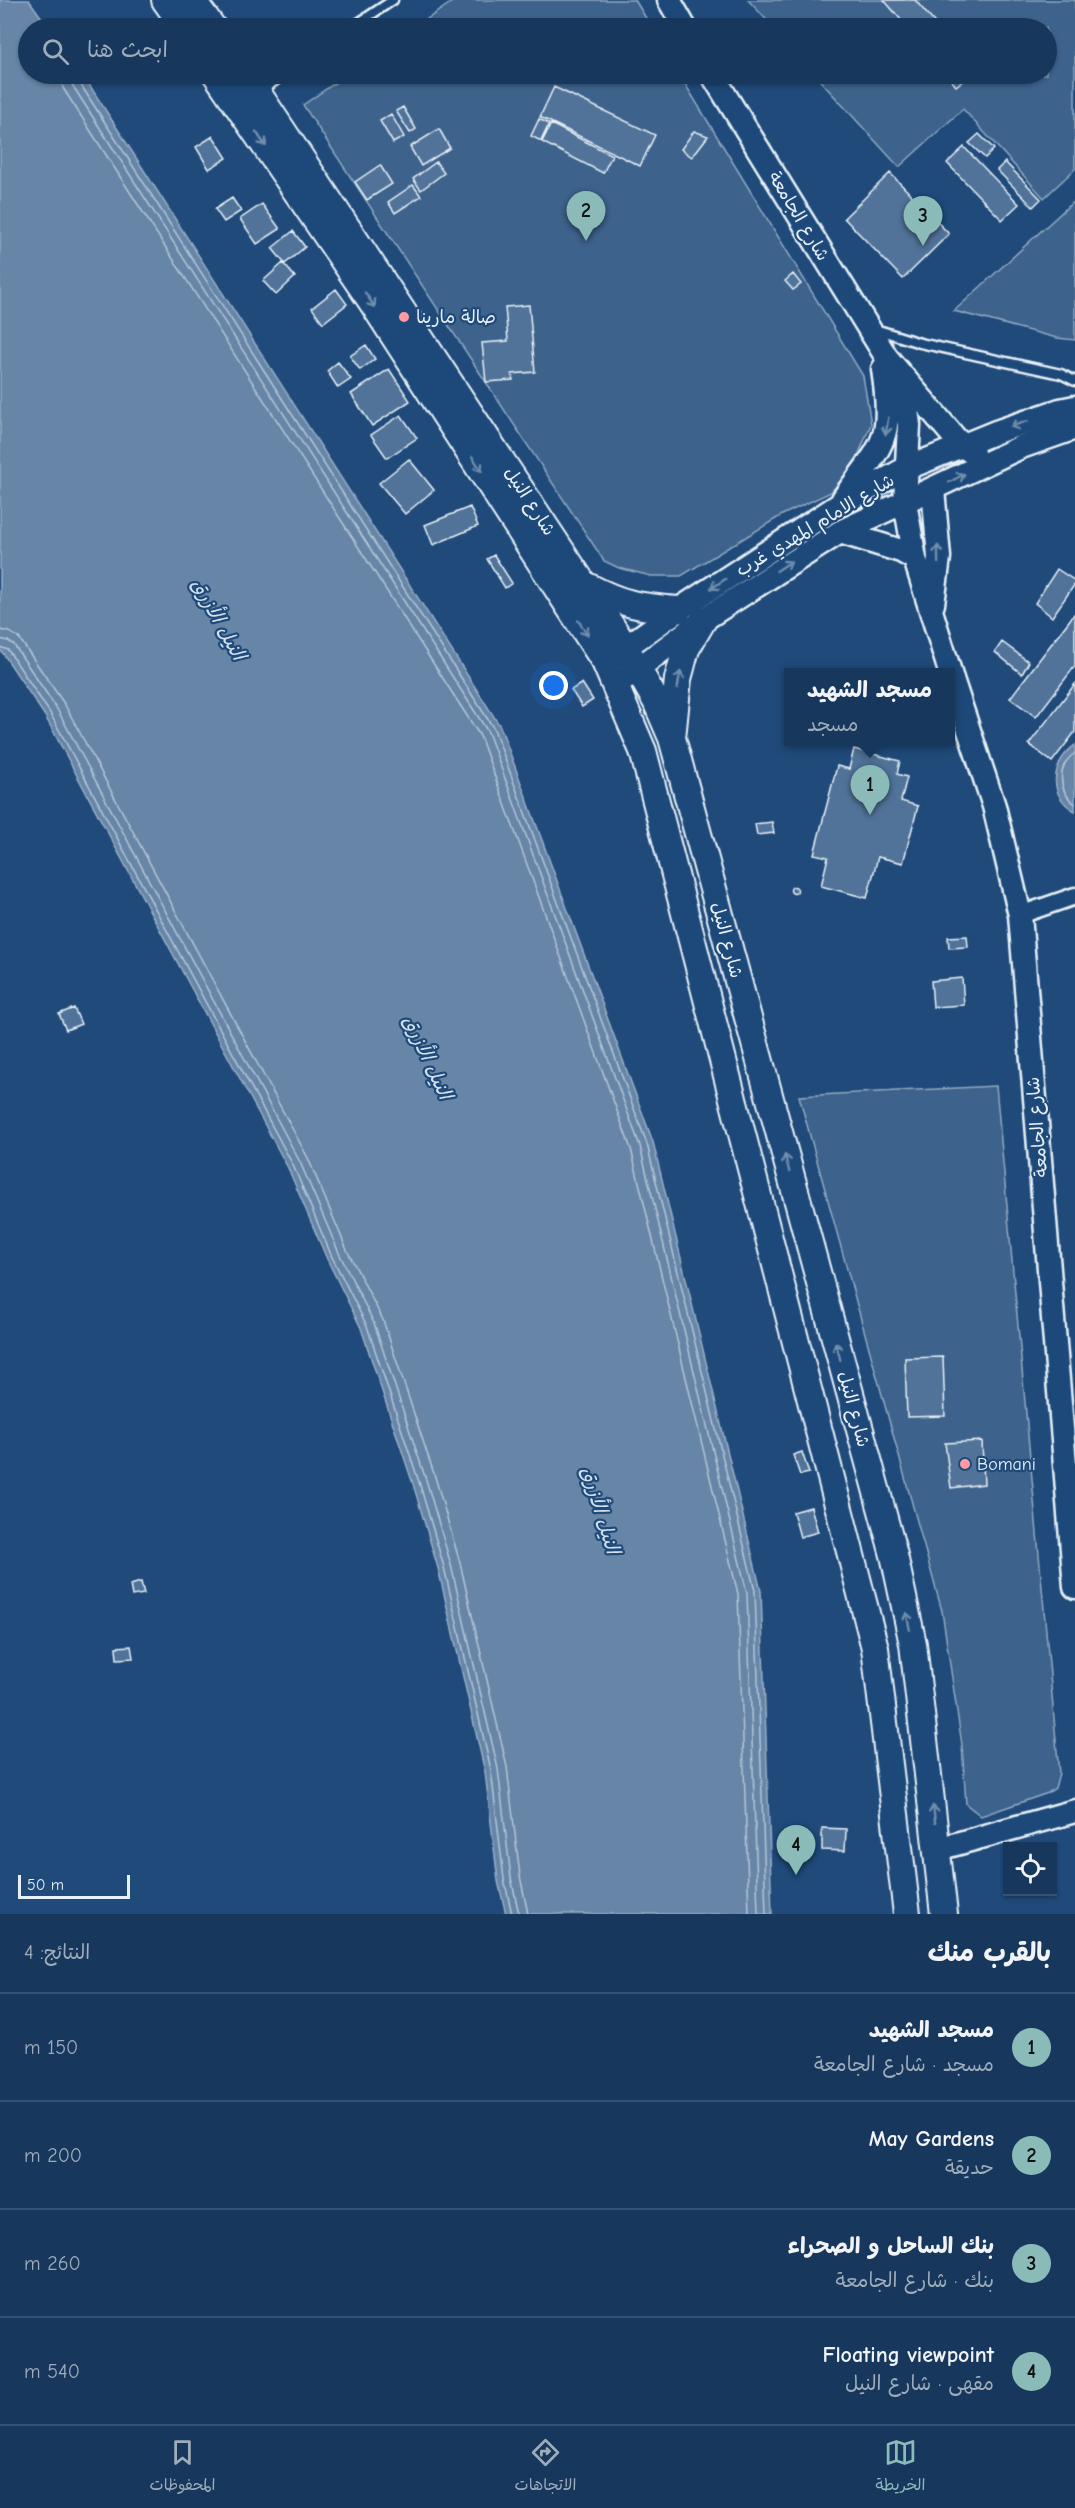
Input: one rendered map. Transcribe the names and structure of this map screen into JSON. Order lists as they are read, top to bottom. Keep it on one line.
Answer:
{"streets":{"main road":["شارع الجامعة","شارع النيل","شارع الامام المهدي غرب"]},"crossings":[["شارع الجامعة","شارع الامام المهدي غرب"],["شارع النيل","شارع الامام المهدي غرب"]],"water":["النيل الأزرق"],"places":["صالة مارينا","Bomani"],"scale_bar":"50 m","page":{"search":"ابحث هنا","pins":["2","3","1","4"],"popup":["مسجد الشهيد","مسجد"],"scale":"50 m","heading":["بالقرب منك","النتائج: 4"],"list":[{"mark":"1","name":"مسجد الشهيد","note":"مسجد · شارع الجامعة","value":"150 m"},{"mark":"2","name":"May Gardens","note":"حديقة","value":"200 m"},{"mark":"3","name":"بنك الساحل و الصحراء","note":"بنك · شارع الجامعة","value":"260 m"},{"mark":"4","name":"Floating viewpoint","note":"مقهى · شارع النيل","value":"540 m"}],"nav":["الخريطة","الاتجاهات","المحفوظات"]}}
